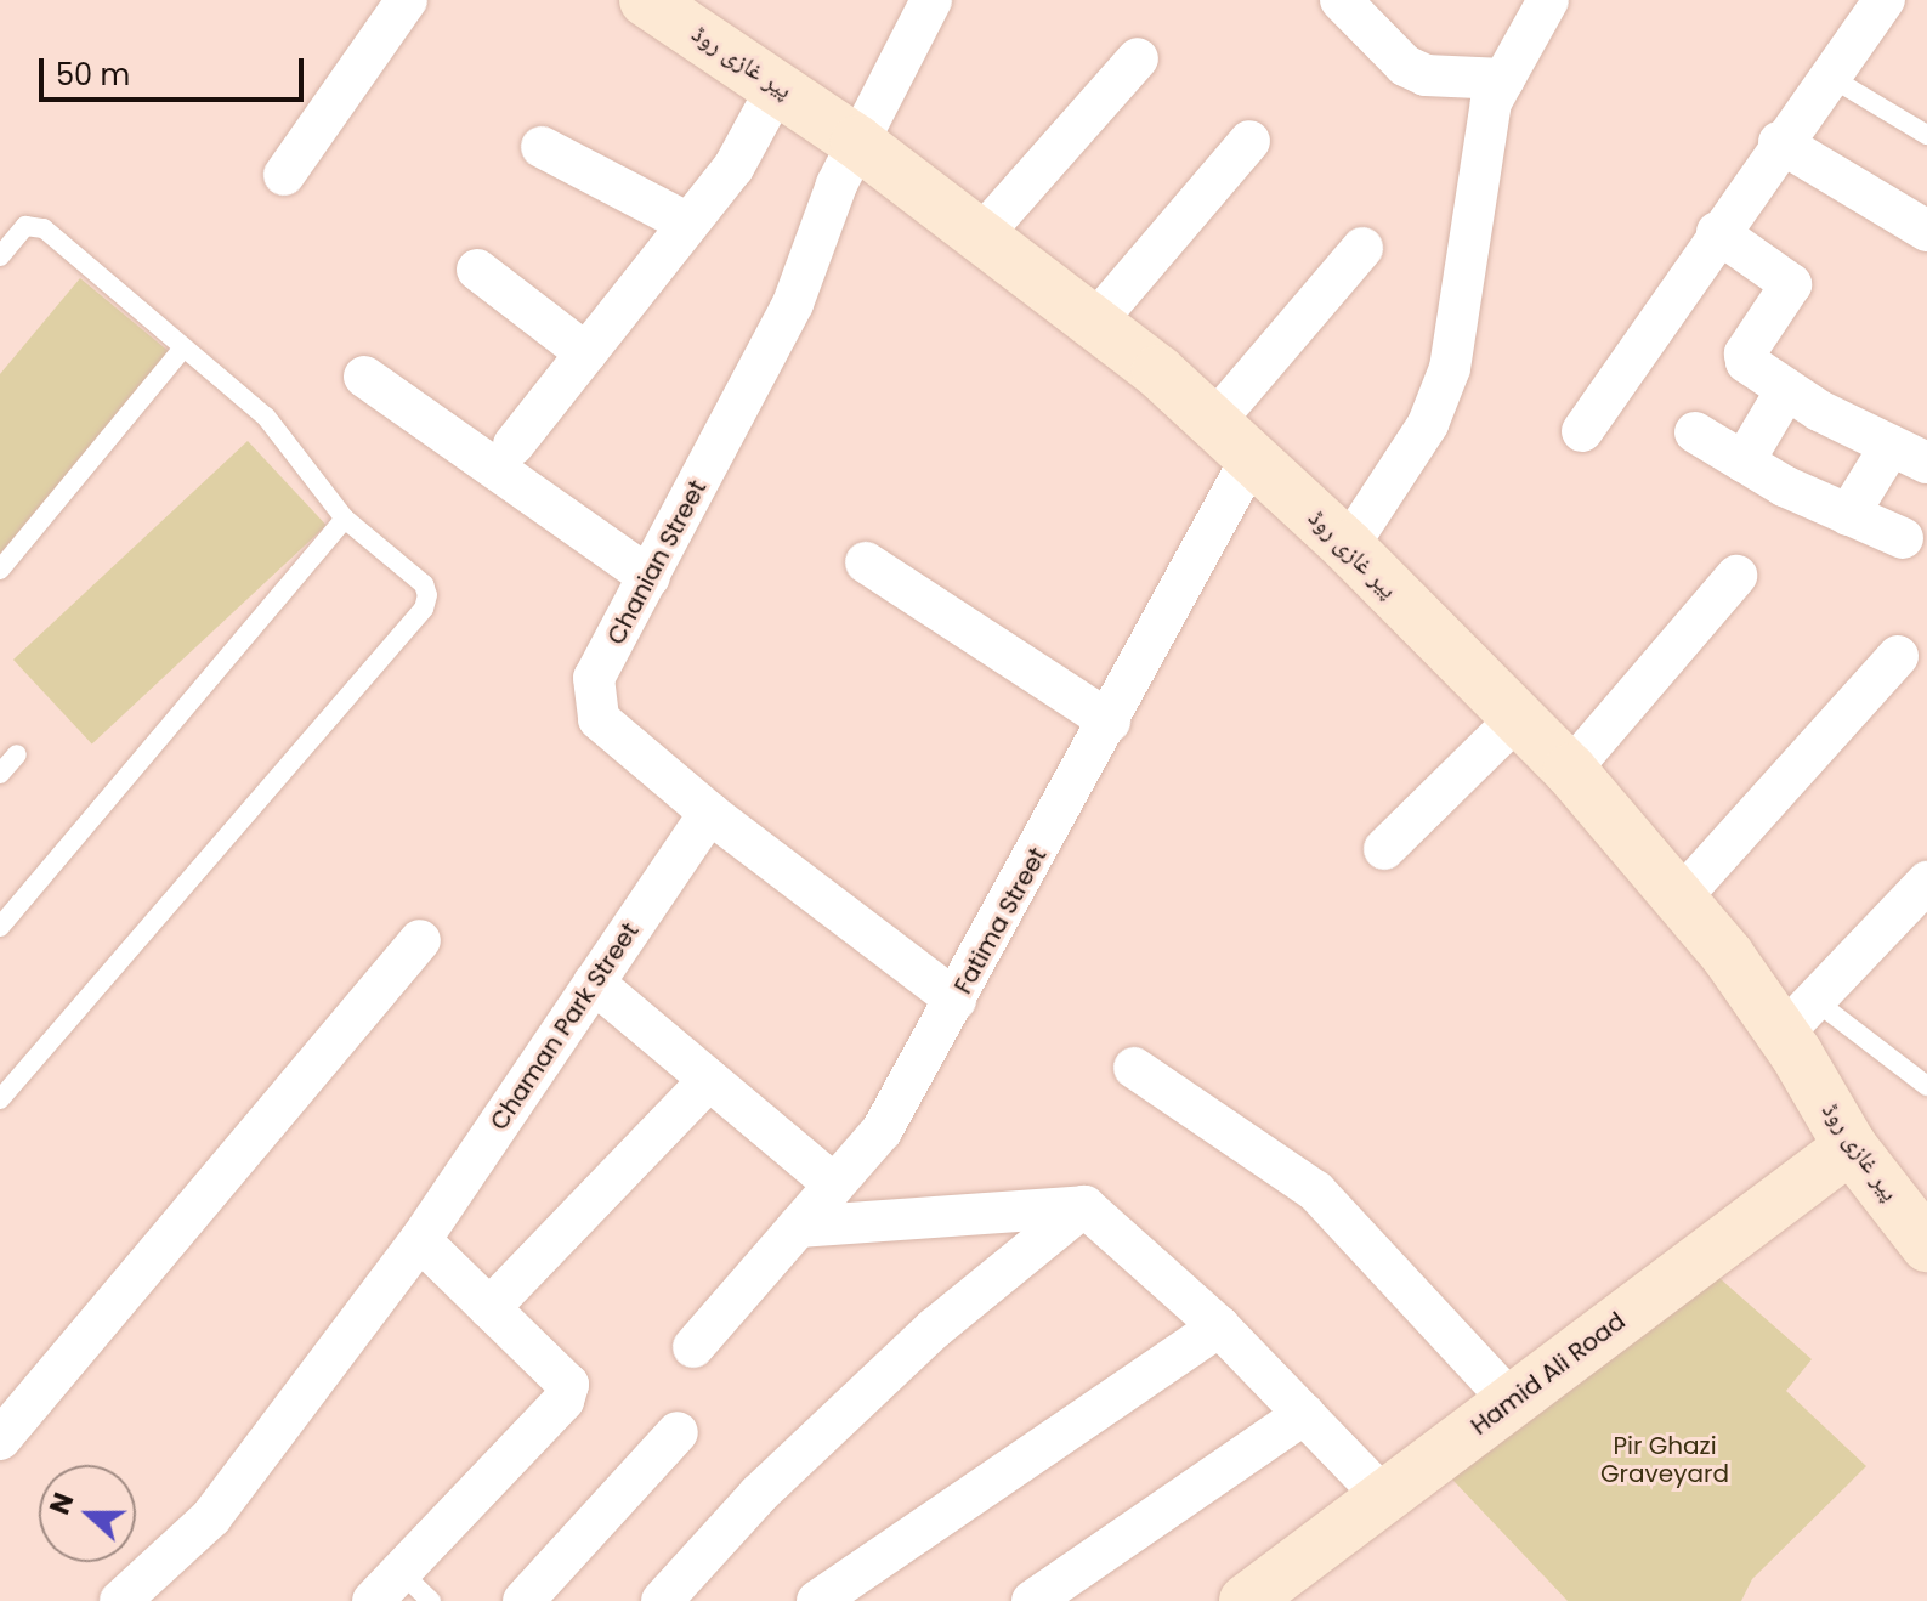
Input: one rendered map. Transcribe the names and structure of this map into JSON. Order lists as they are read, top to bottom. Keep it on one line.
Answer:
{"streets":{"street":["پیر غازی روڈ","Chanian Street","Fatima Street","Chaman Park Street","Hamid Ali Road"]},"crossings":[["پیر غازی روڈ","Chanian Street"],["پیر غازی روڈ","Fatima Street"],["پیر غازی روڈ","Hamid Ali Road"],["Chanian Street","Fatima Street"],["Chanian Street","Chaman Park Street"]],"parks":["Pir Ghazi Graveyard"],"scale_bar":"50 m","north":"left"}
